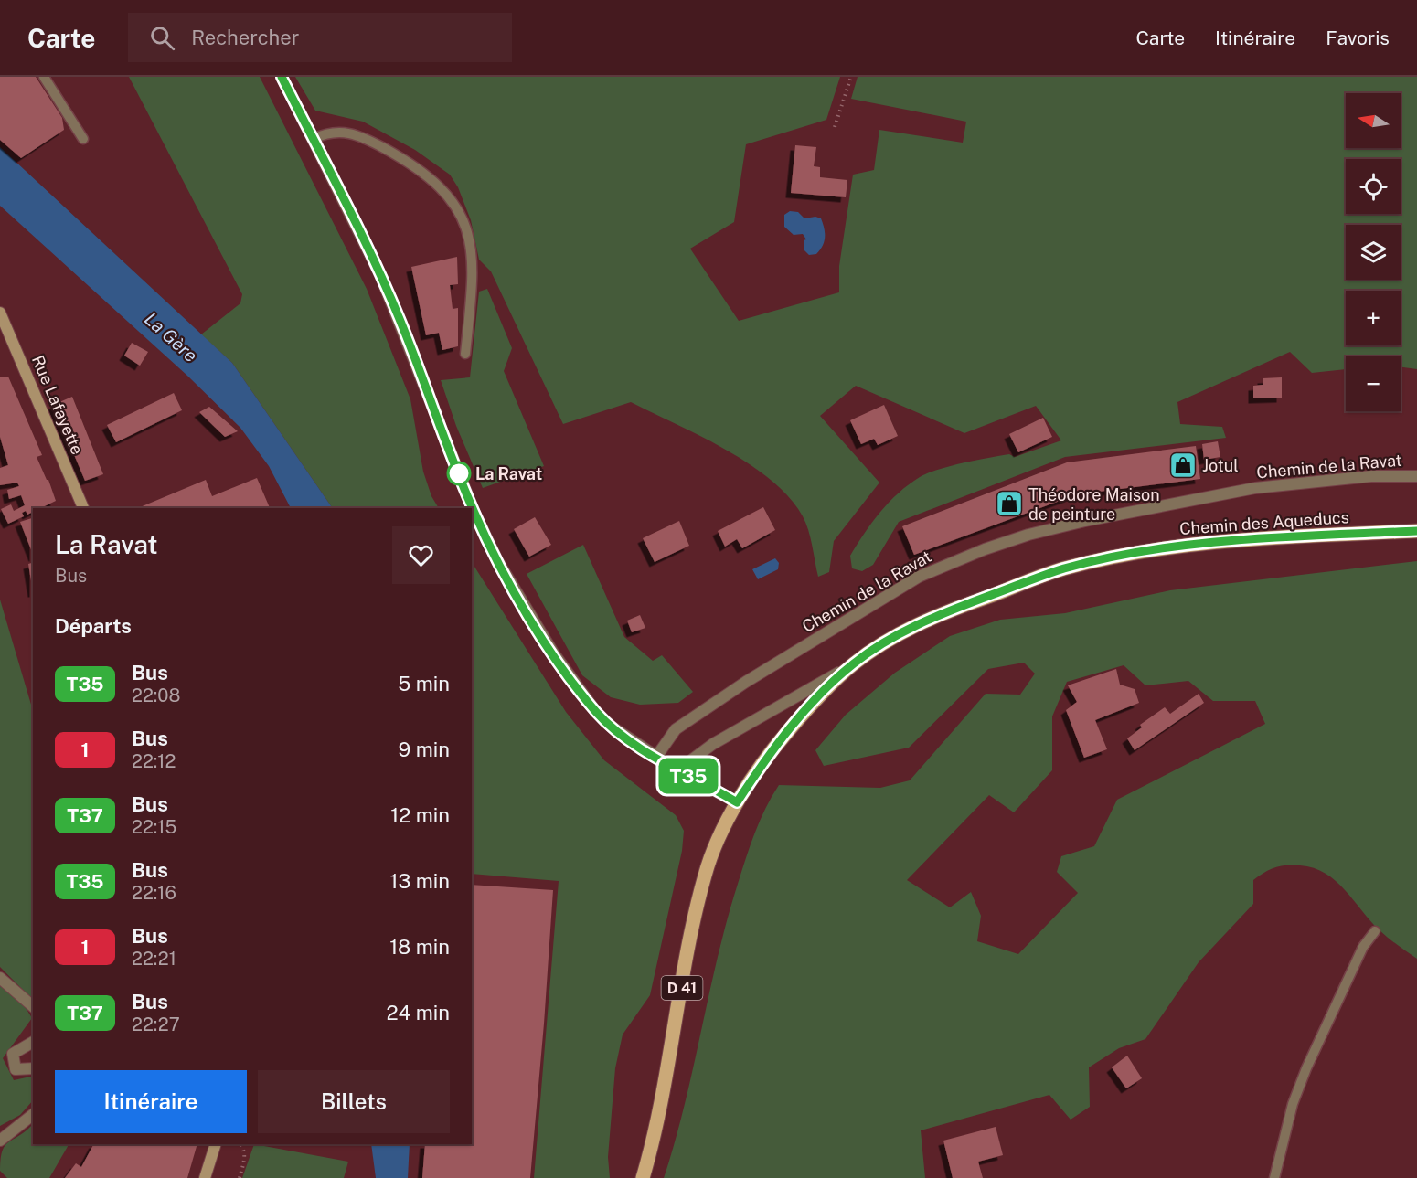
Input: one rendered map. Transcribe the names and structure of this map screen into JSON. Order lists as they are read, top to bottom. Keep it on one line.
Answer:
{"streets":{"main road":["Rue Lafayette","Chemin des Aqueducs","D 41"],"street":["Chemin de la Ravat"]},"water":["La Gère"],"places":{"shop":["Jotul","Théodore Maison de peinture"],"other":["La Ravat"]},"lines":["bus line T35"],"north":"left","page":{"header":"Carte","search":"Rechercher","nav":["Carte","Itinéraire","Favoris"],"on_map":"T35","map_buttons":["+","−"],"heading":[["La Ravat","Bus"],"Départs"],"list":[{"mark":"T35","name":"Bus","note":"22:08","value":"5 min"},{"mark":"1","name":"Bus","note":"22:12","value":"9 min"},{"mark":"T37","name":"Bus","note":"22:15","value":"12 min"},{"mark":"T35","name":"Bus","note":"22:16","value":"13 min"},{"mark":"1","name":"Bus","note":"22:21","value":"18 min"},{"mark":"T37","name":"Bus","note":"22:27","value":"24 min"}],"buttons":["Itinéraire","Billets"]}}
